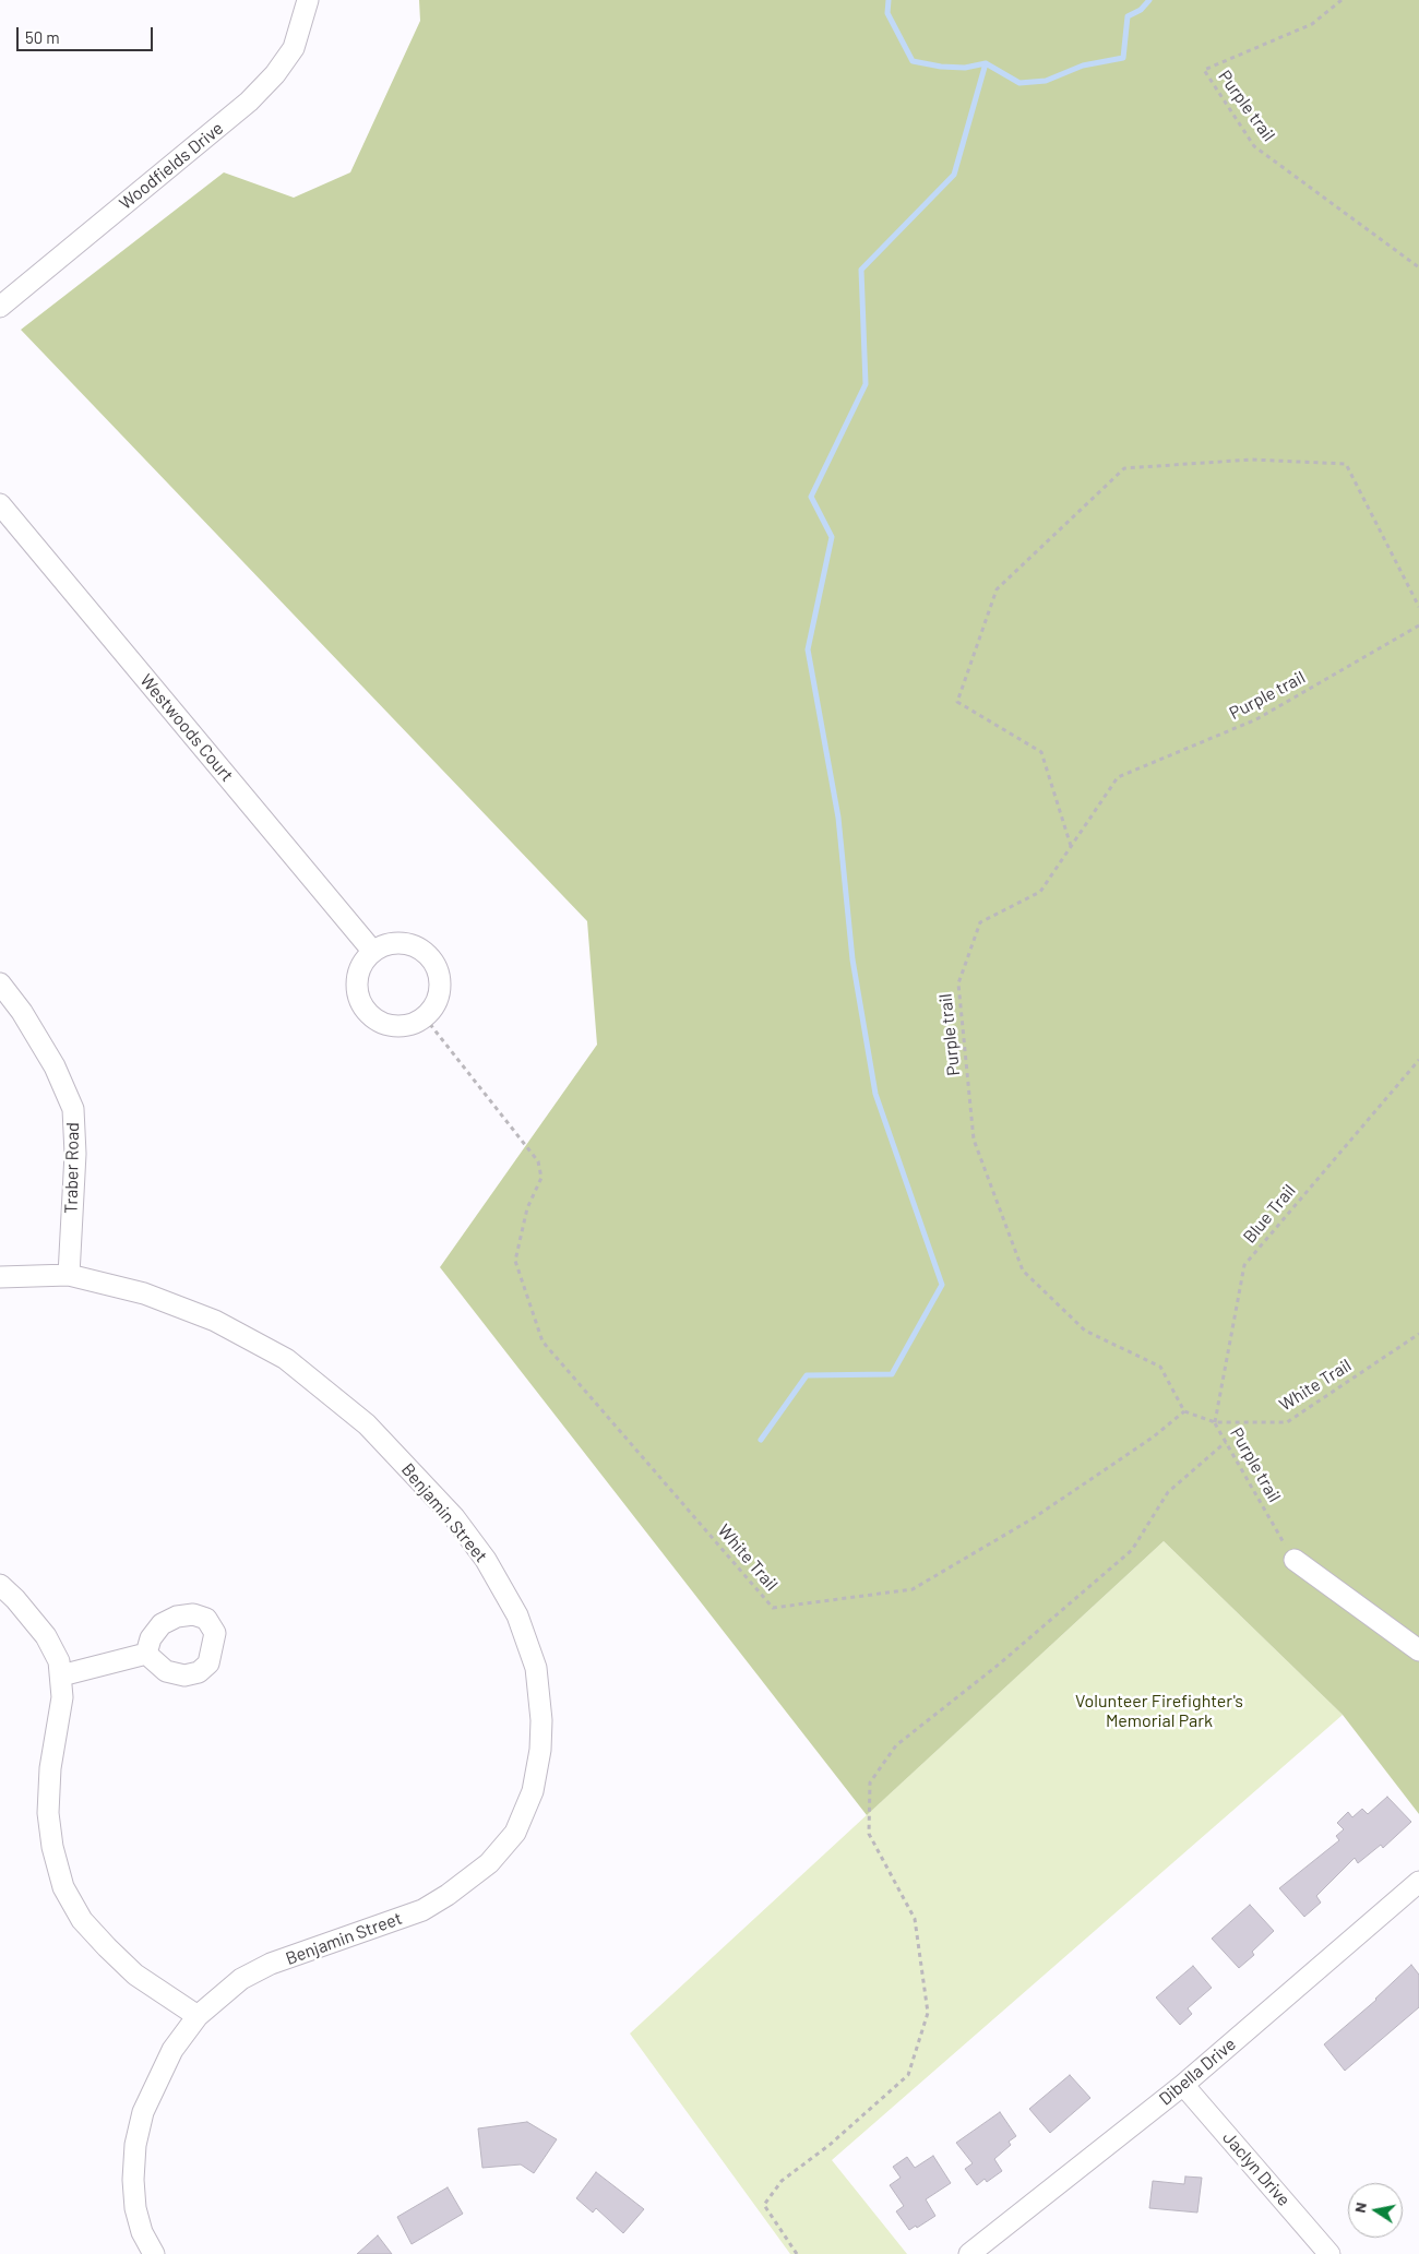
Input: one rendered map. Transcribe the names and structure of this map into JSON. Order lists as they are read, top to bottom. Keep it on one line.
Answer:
{"streets":{"street":["Woodfields Drive","Westwoods Court","Traber Road","Benjamin Street","Dibella Drive","Jaclyn Drive"],"path":["Purple trail","Blue Trail","White Trail"]},"crossings":[["Purple trail","Blue Trail"],["Purple trail","White Trail"],["Westwoods Court","White Trail"],["Traber Road","Benjamin Street"],["Blue Trail","White Trail"],["Dibella Drive","Jaclyn Drive"]],"parks":["Volunteer Firefighter's Memorial Park"],"scale_bar":"50 m","north":"left"}
